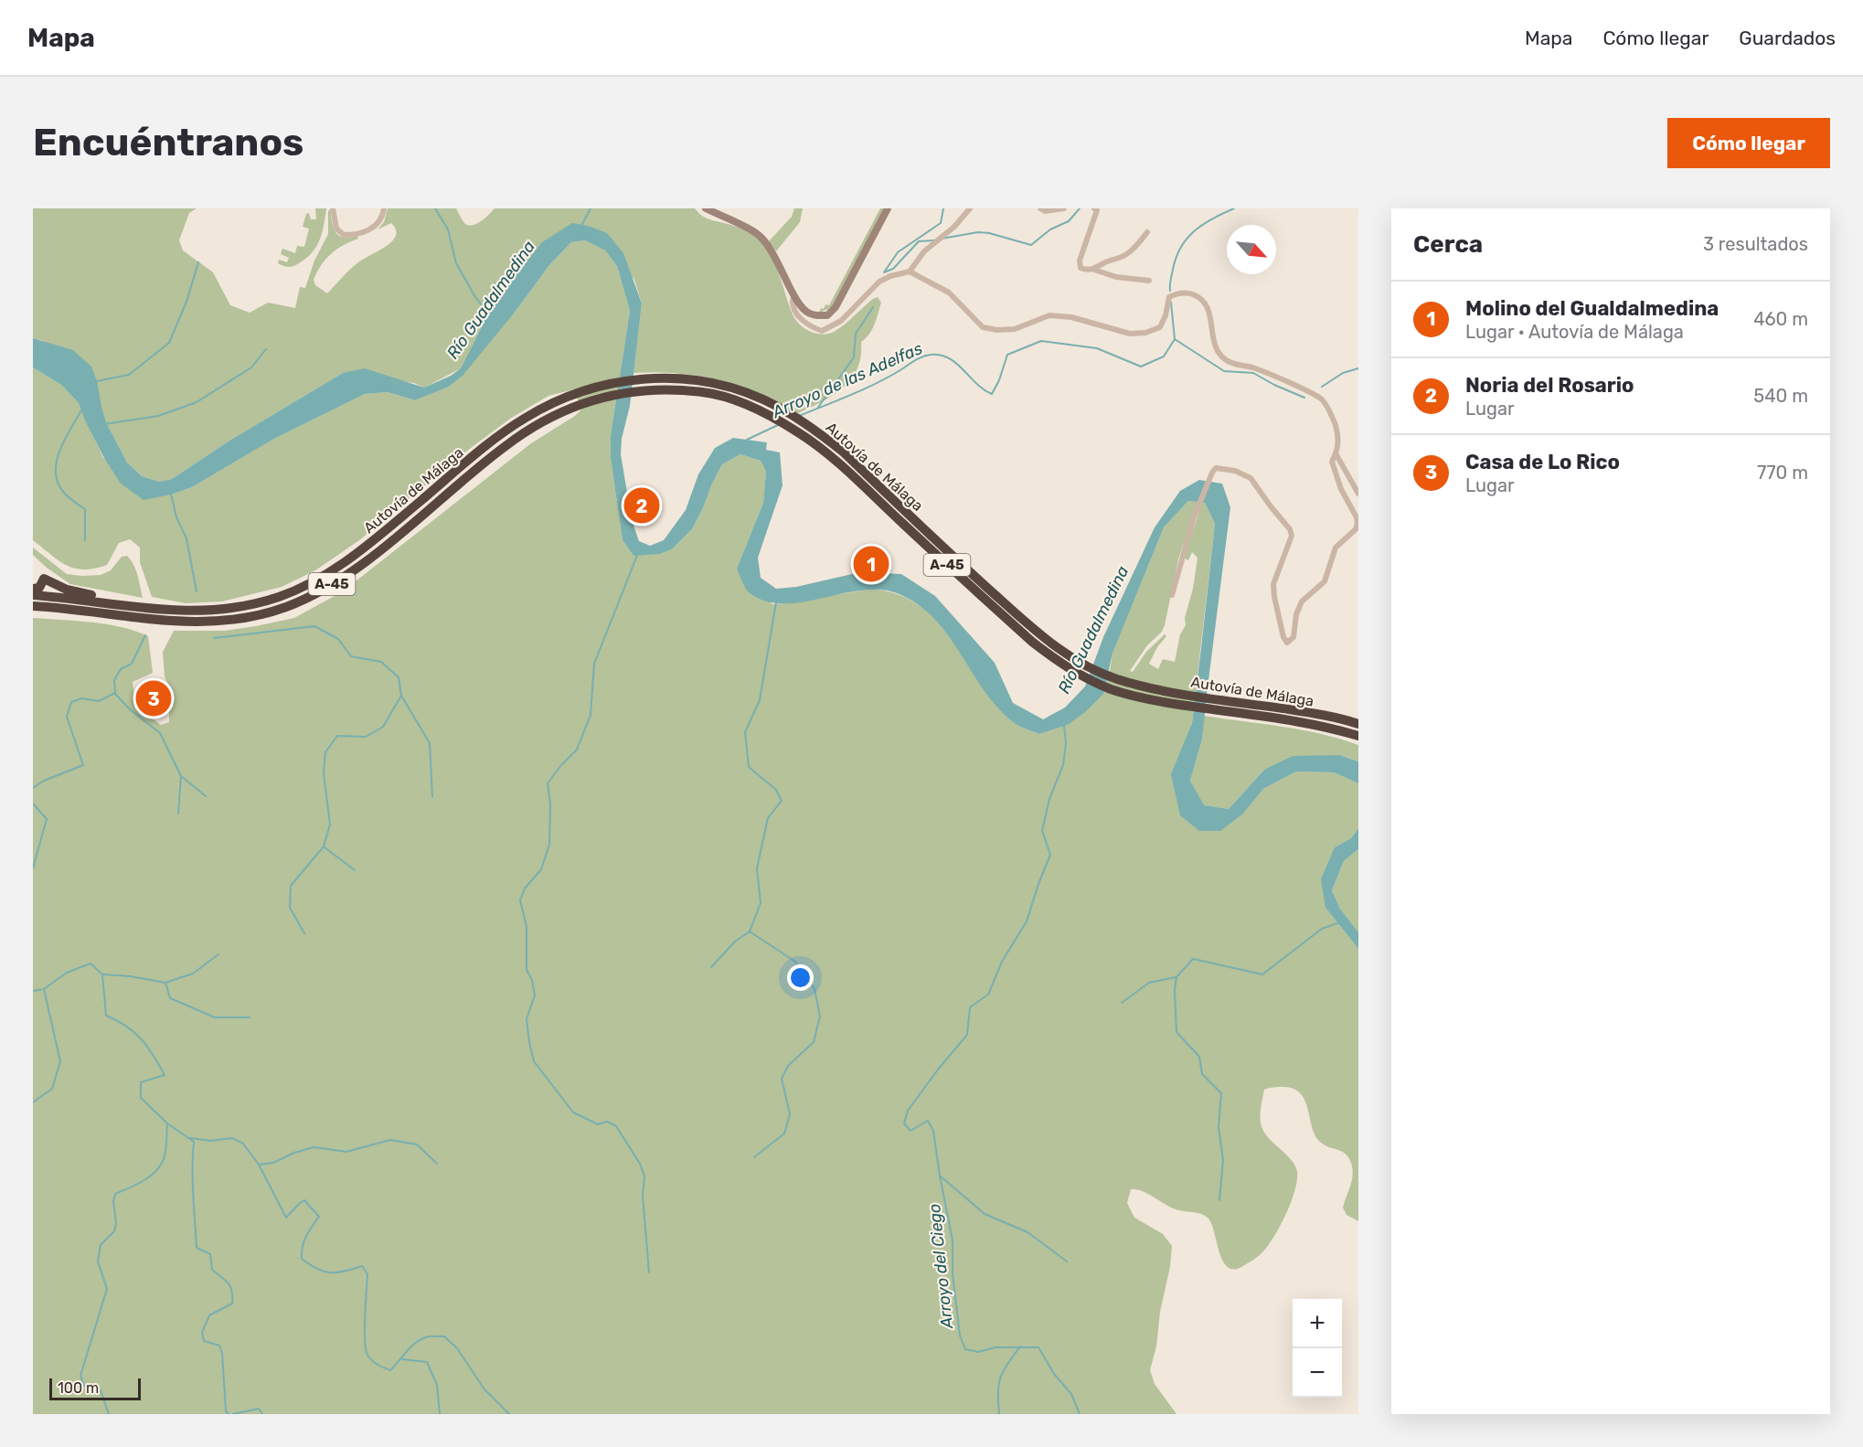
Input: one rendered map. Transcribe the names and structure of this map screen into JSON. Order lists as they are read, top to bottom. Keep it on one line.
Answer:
{"streets":{"highway":["Autovía de Málaga","A-45"]},"water":["Río Guadalmedina","Arroyo de las Adelfas","Arroyo del Ciego"],"scale_bar":"100 m","north":"bottom right","page":{"header":"Mapa","nav":["Mapa","Cómo llegar","Guardados"],"buttons":"Cómo llegar","title":"Encuéntranos","heading":["Cerca","3 resultados"],"list":[{"mark":"1","name":"Molino del Gualdalmedina","note":"Lugar · Autovía de Málaga","value":"460 m"},{"mark":"2","name":"Noria del Rosario","note":"Lugar","value":"540 m"},{"mark":"3","name":"Casa de Lo Rico","note":"Lugar","value":"770 m"}],"pins":["2","1","3"],"map_buttons":["+","−"],"scale":"100 m"}}
